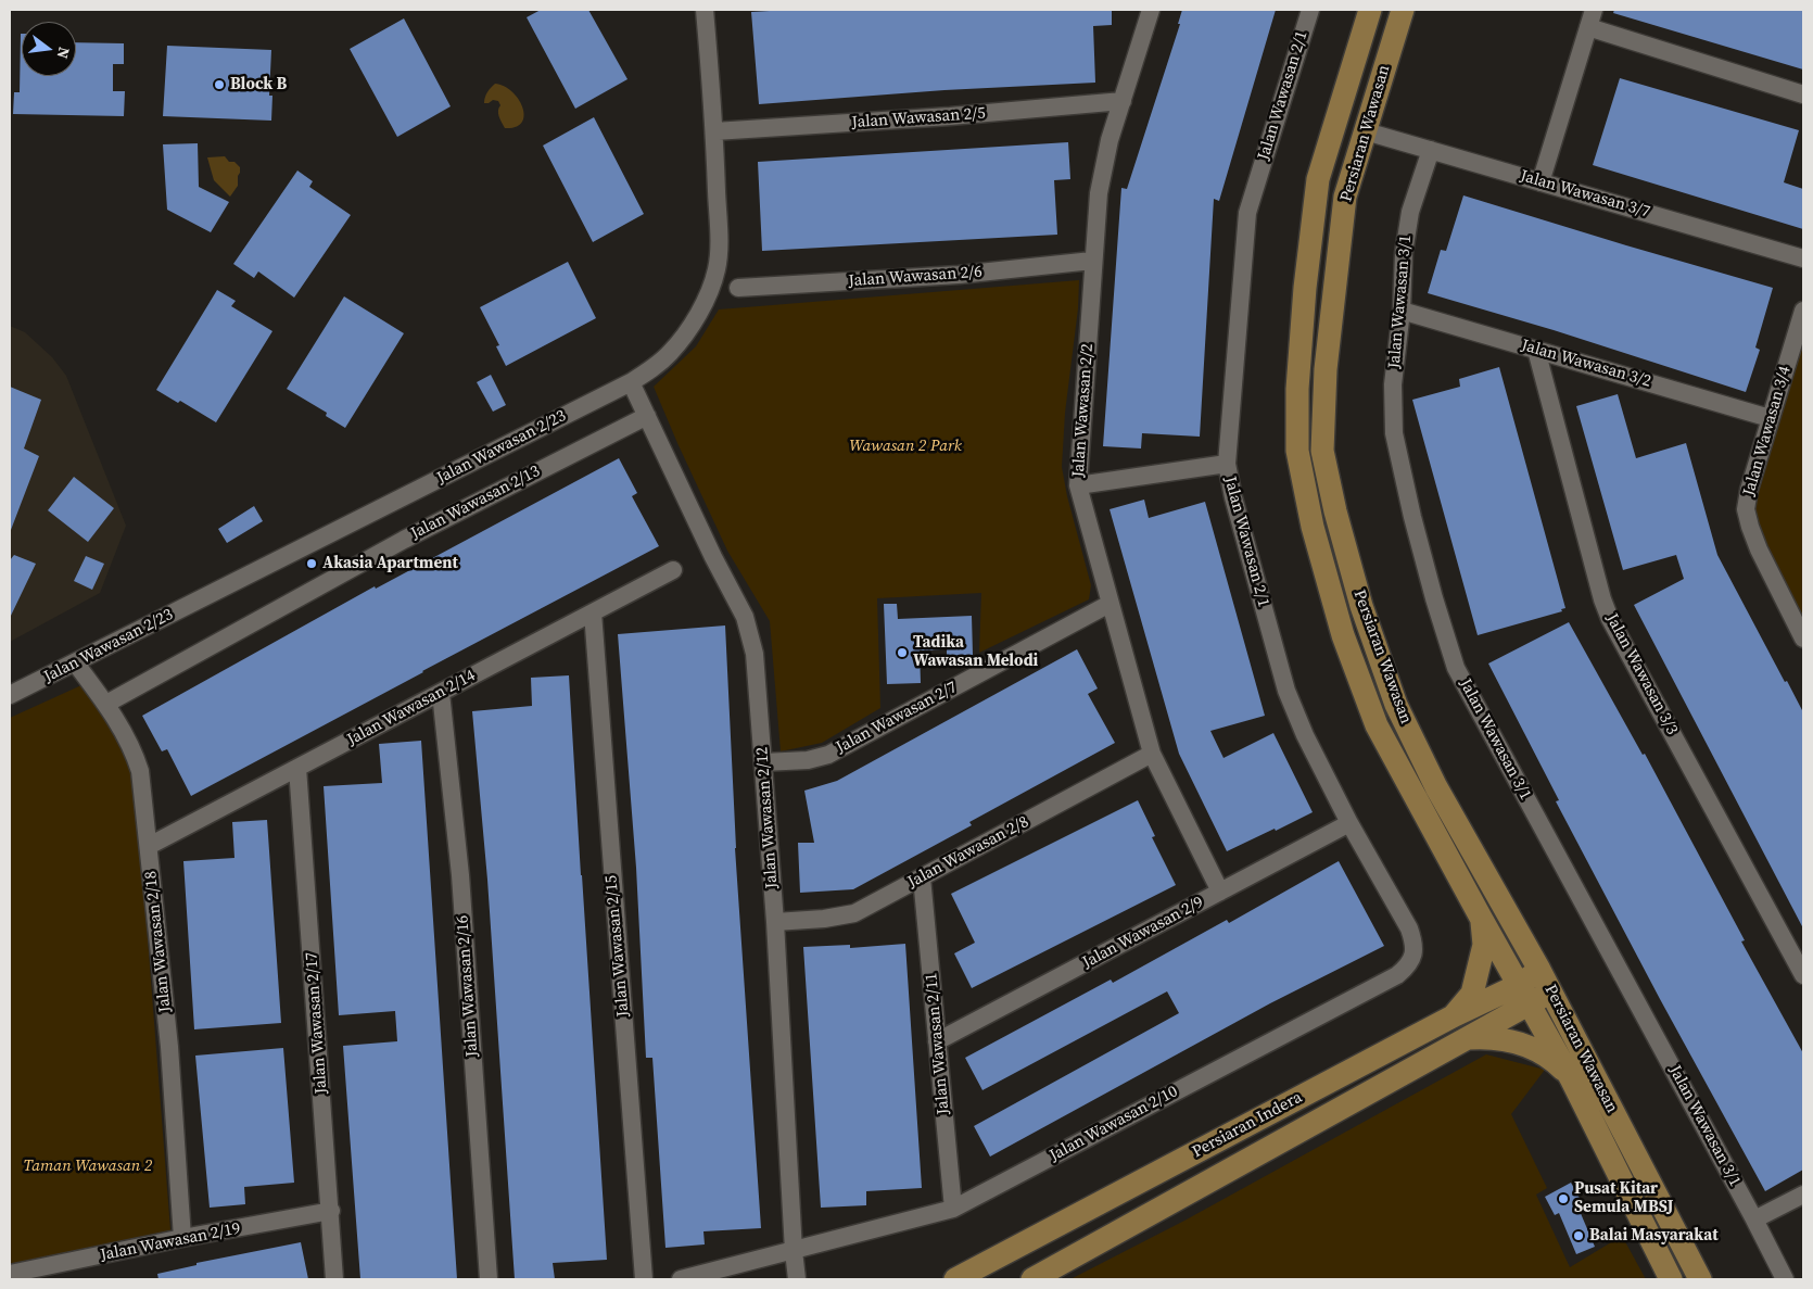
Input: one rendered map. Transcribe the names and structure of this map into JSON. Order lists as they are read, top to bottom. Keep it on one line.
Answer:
{"streets":{"main road":["Persiaran Wawasan","Persiaran Indera"],"street":["Jalan Wawasan 2/1","Jalan Wawasan 2/5","Jalan Wawasan 3/7","Jalan Wawasan 2/6","Jalan Wawasan 3/1","Jalan Wawasan 3/2","Jalan Wawasan 2/2","Jalan Wawasan 3/4","Jalan Wawasan 2/23","Jalan Wawasan 2/13","Jalan Wawasan 3/3","Jalan Wawasan 2/14","Jalan Wawasan 2/7","Jalan Wawasan 2/12","Jalan Wawasan 2/8","Jalan Wawasan 2/9","Jalan Wawasan 2/18","Jalan Wawasan 2/15","Jalan Wawasan 2/16","Jalan Wawasan 2/17","Jalan Wawasan 2/11","Jalan Wawasan 2/10","Jalan Wawasan 2/19"]},"crossings":[["Jalan Wawasan 2/1","Jalan Wawasan 2/9"],["Jalan Wawasan 2/1","Jalan Wawasan 2/10"],["Jalan Wawasan 2/5","Jalan Wawasan 2/2"],["Jalan Wawasan 2/5","Jalan Wawasan 2/23"],["Persiaran Wawasan","Jalan Wawasan 3/7"],["Persiaran Wawasan","Persiaran Indera"],["Jalan Wawasan 3/7","Jalan Wawasan 3/1"],["Jalan Wawasan 2/6","Jalan Wawasan 2/2"],["Jalan Wawasan 3/1","Jalan Wawasan 3/2"],["Jalan Wawasan 3/2","Jalan Wawasan 3/4"],["Jalan Wawasan 3/2","Jalan Wawasan 3/3"],["Jalan Wawasan 2/2","Jalan Wawasan 2/7"],["Jalan Wawasan 2/2","Jalan Wawasan 2/8"],["Jalan Wawasan 2/2","Jalan Wawasan 2/9"],["Jalan Wawasan 2/23","Jalan Wawasan 2/12"],["Jalan Wawasan 2/23","Jalan Wawasan 2/18"],["Jalan Wawasan 2/13","Jalan Wawasan 2/12"],["Jalan Wawasan 2/13","Jalan Wawasan 2/18"],["Jalan Wawasan 2/14","Jalan Wawasan 2/18"],["Jalan Wawasan 2/14","Jalan Wawasan 2/15"],["Jalan Wawasan 2/14","Jalan Wawasan 2/16"],["Jalan Wawasan 2/14","Jalan Wawasan 2/17"],["Jalan Wawasan 2/7","Jalan Wawasan 2/12"],["Jalan Wawasan 2/12","Jalan Wawasan 2/8"],["Jalan Wawasan 2/12","Jalan Wawasan 2/10"],["Jalan Wawasan 2/8","Jalan Wawasan 2/11"],["Jalan Wawasan 2/9","Jalan Wawasan 2/11"],["Jalan Wawasan 2/18","Jalan Wawasan 2/19"],["Jalan Wawasan 2/17","Jalan Wawasan 2/19"],["Jalan Wawasan 2/11","Jalan Wawasan 2/10"]],"parks":["Wawasan 2 Park","Taman Wawasan 2"],"places":["Block B","Akasia Apartment","Tadika Wawasan Melodi","Pusat Kitar Semula MBSJ","Balai Masyarakat"],"north":"right"}
